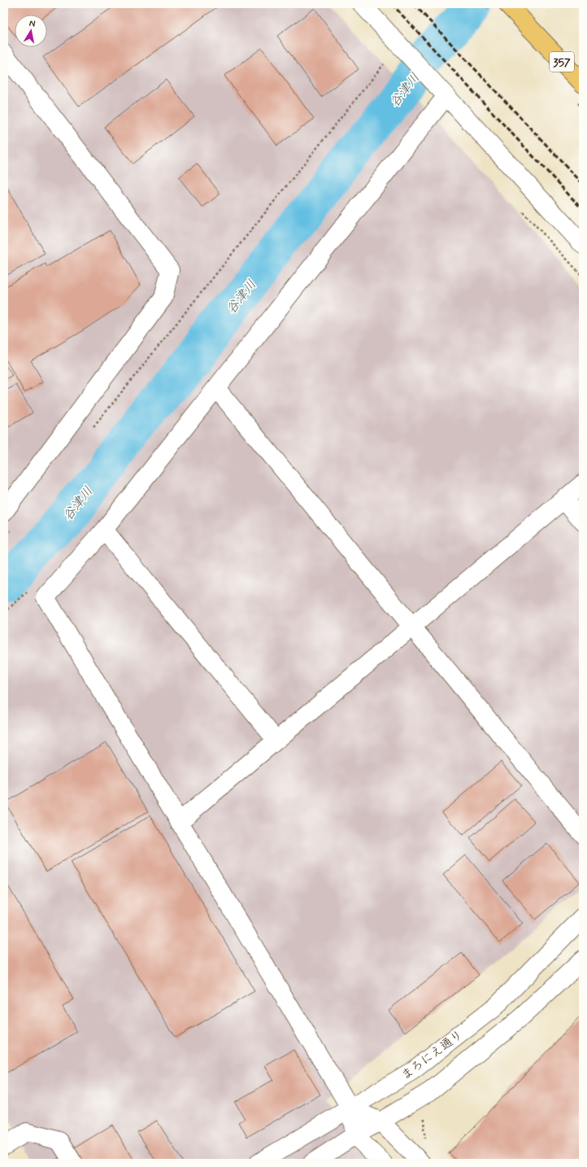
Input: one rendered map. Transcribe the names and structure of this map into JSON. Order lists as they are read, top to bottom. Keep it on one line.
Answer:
{"streets":{"highway":["357"],"street":["まろにえ通り"]},"water":["谷津川"],"north":"top"}
